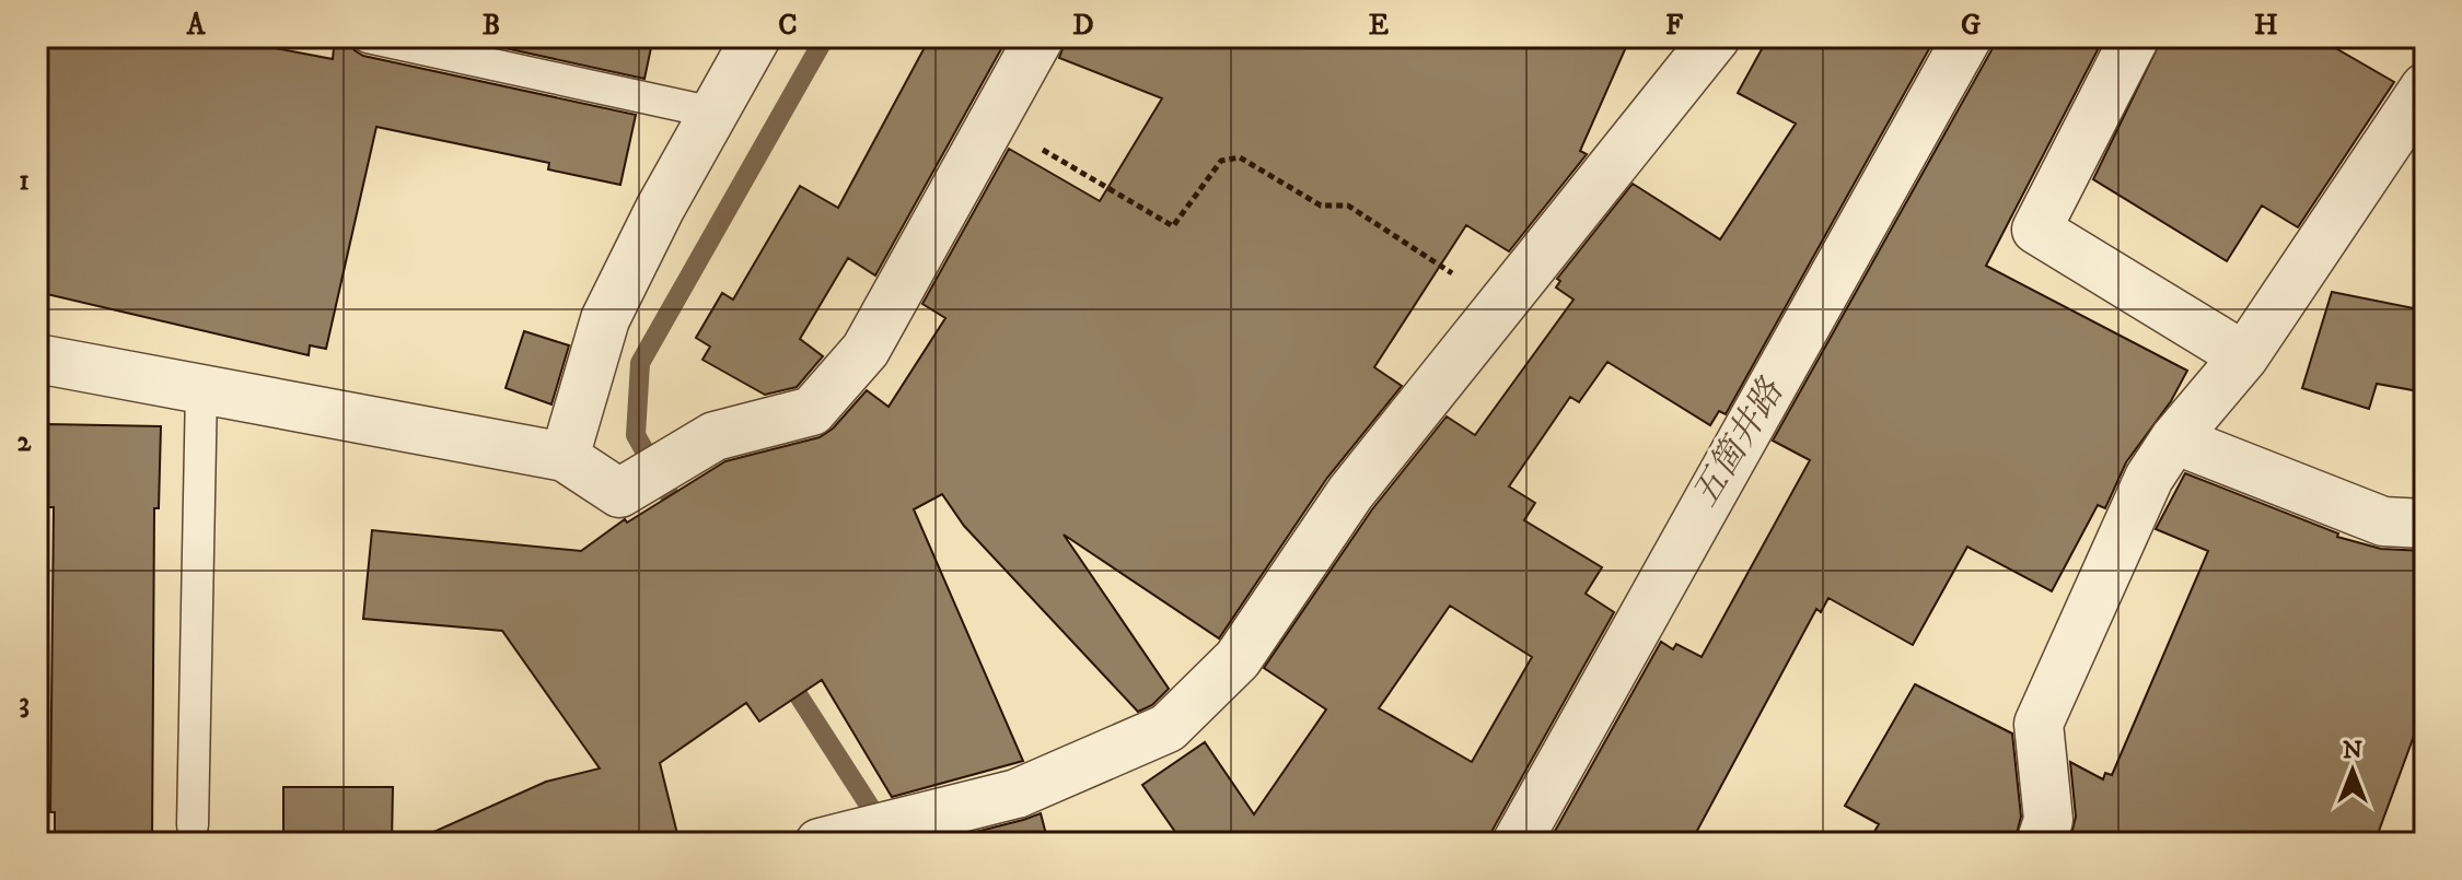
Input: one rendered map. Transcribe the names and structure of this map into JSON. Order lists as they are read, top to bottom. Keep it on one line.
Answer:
{"water":["五箇井路"],"north":"top","grid":{"columns":["A","B","C","D","E","F","G","H"],"rows":["1","2","3"]}}
